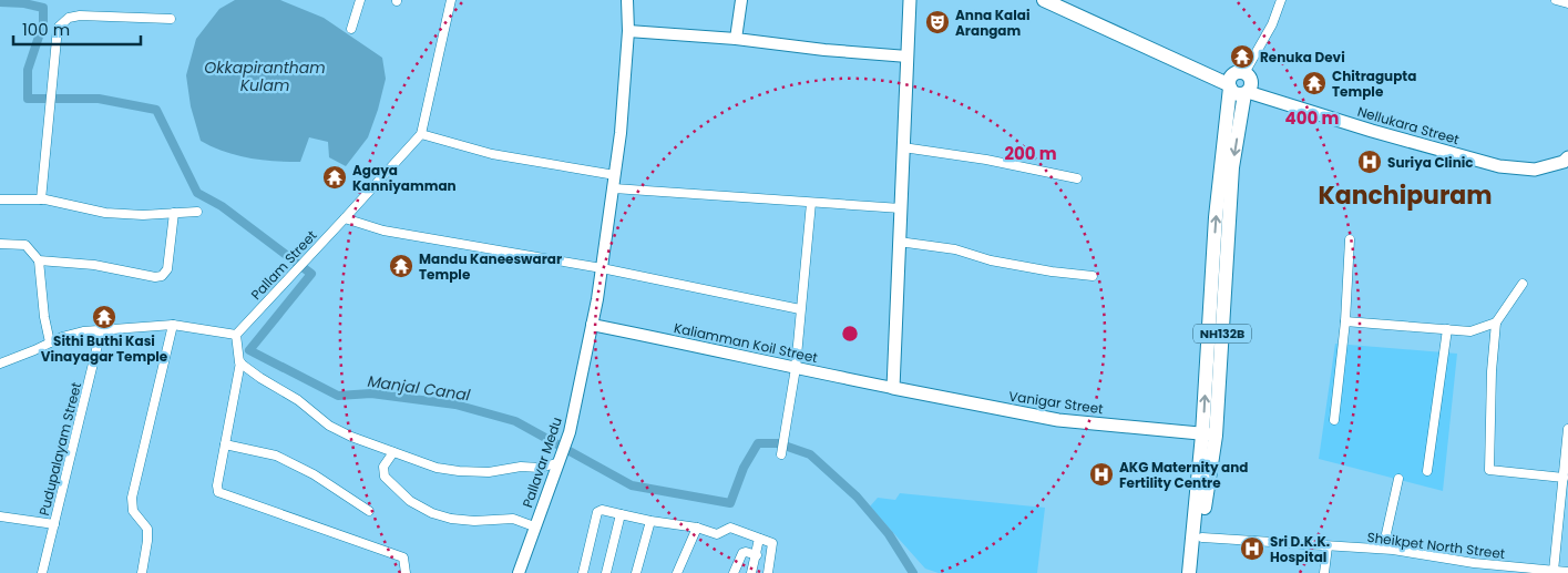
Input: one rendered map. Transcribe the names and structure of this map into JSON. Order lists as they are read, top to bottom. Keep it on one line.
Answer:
{"streets":{"main road":["Nellukara Street","Vanigar Street"],"street":["Pallam Street","Kaliamman Koil Street","Pudupalayam Street","Pallavar Medu","Sheikpet North Street"]},"crossings":[["Kaliamman Koil Street","Vanigar Street"],["Kaliamman Koil Street","Pallavar Medu"]],"districts":["Kanchipuram"],"water":["Okkapirantham Kulam","Manjal Canal"],"places":{"theatre":["Anna Kalai Arangam"],"temple":["Renuka Devi","Chitragupta Temple","Agaya Kanniyamman","Mandu Kaneeswarar Temple","Sithi Buthi Kasi Vinayagar Temple"],"hospital":["Suriya Clinic","AKG Maternity and Fertility Centre","Sri D.K.K. Hospital"]},"scale_bar":"100 m","rings":["400 m","200 m"]}
